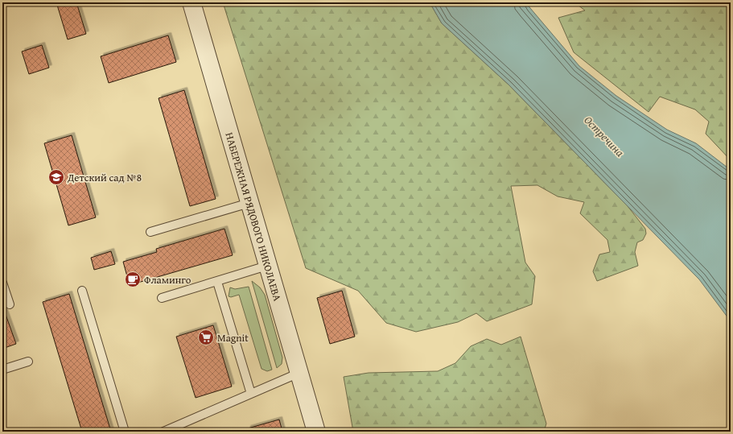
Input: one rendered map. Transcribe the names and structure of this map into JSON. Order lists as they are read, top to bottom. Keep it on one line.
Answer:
{"streets":{"street":["НАБЕРЕЖНАЯ РЯДОВОГО НИКОЛАЕВА"]},"water":["Остречина"],"places":{"school or university":["Детский сад №8"],"cafe":["Фламинго"],"supermarket":["Magnit"]}}
